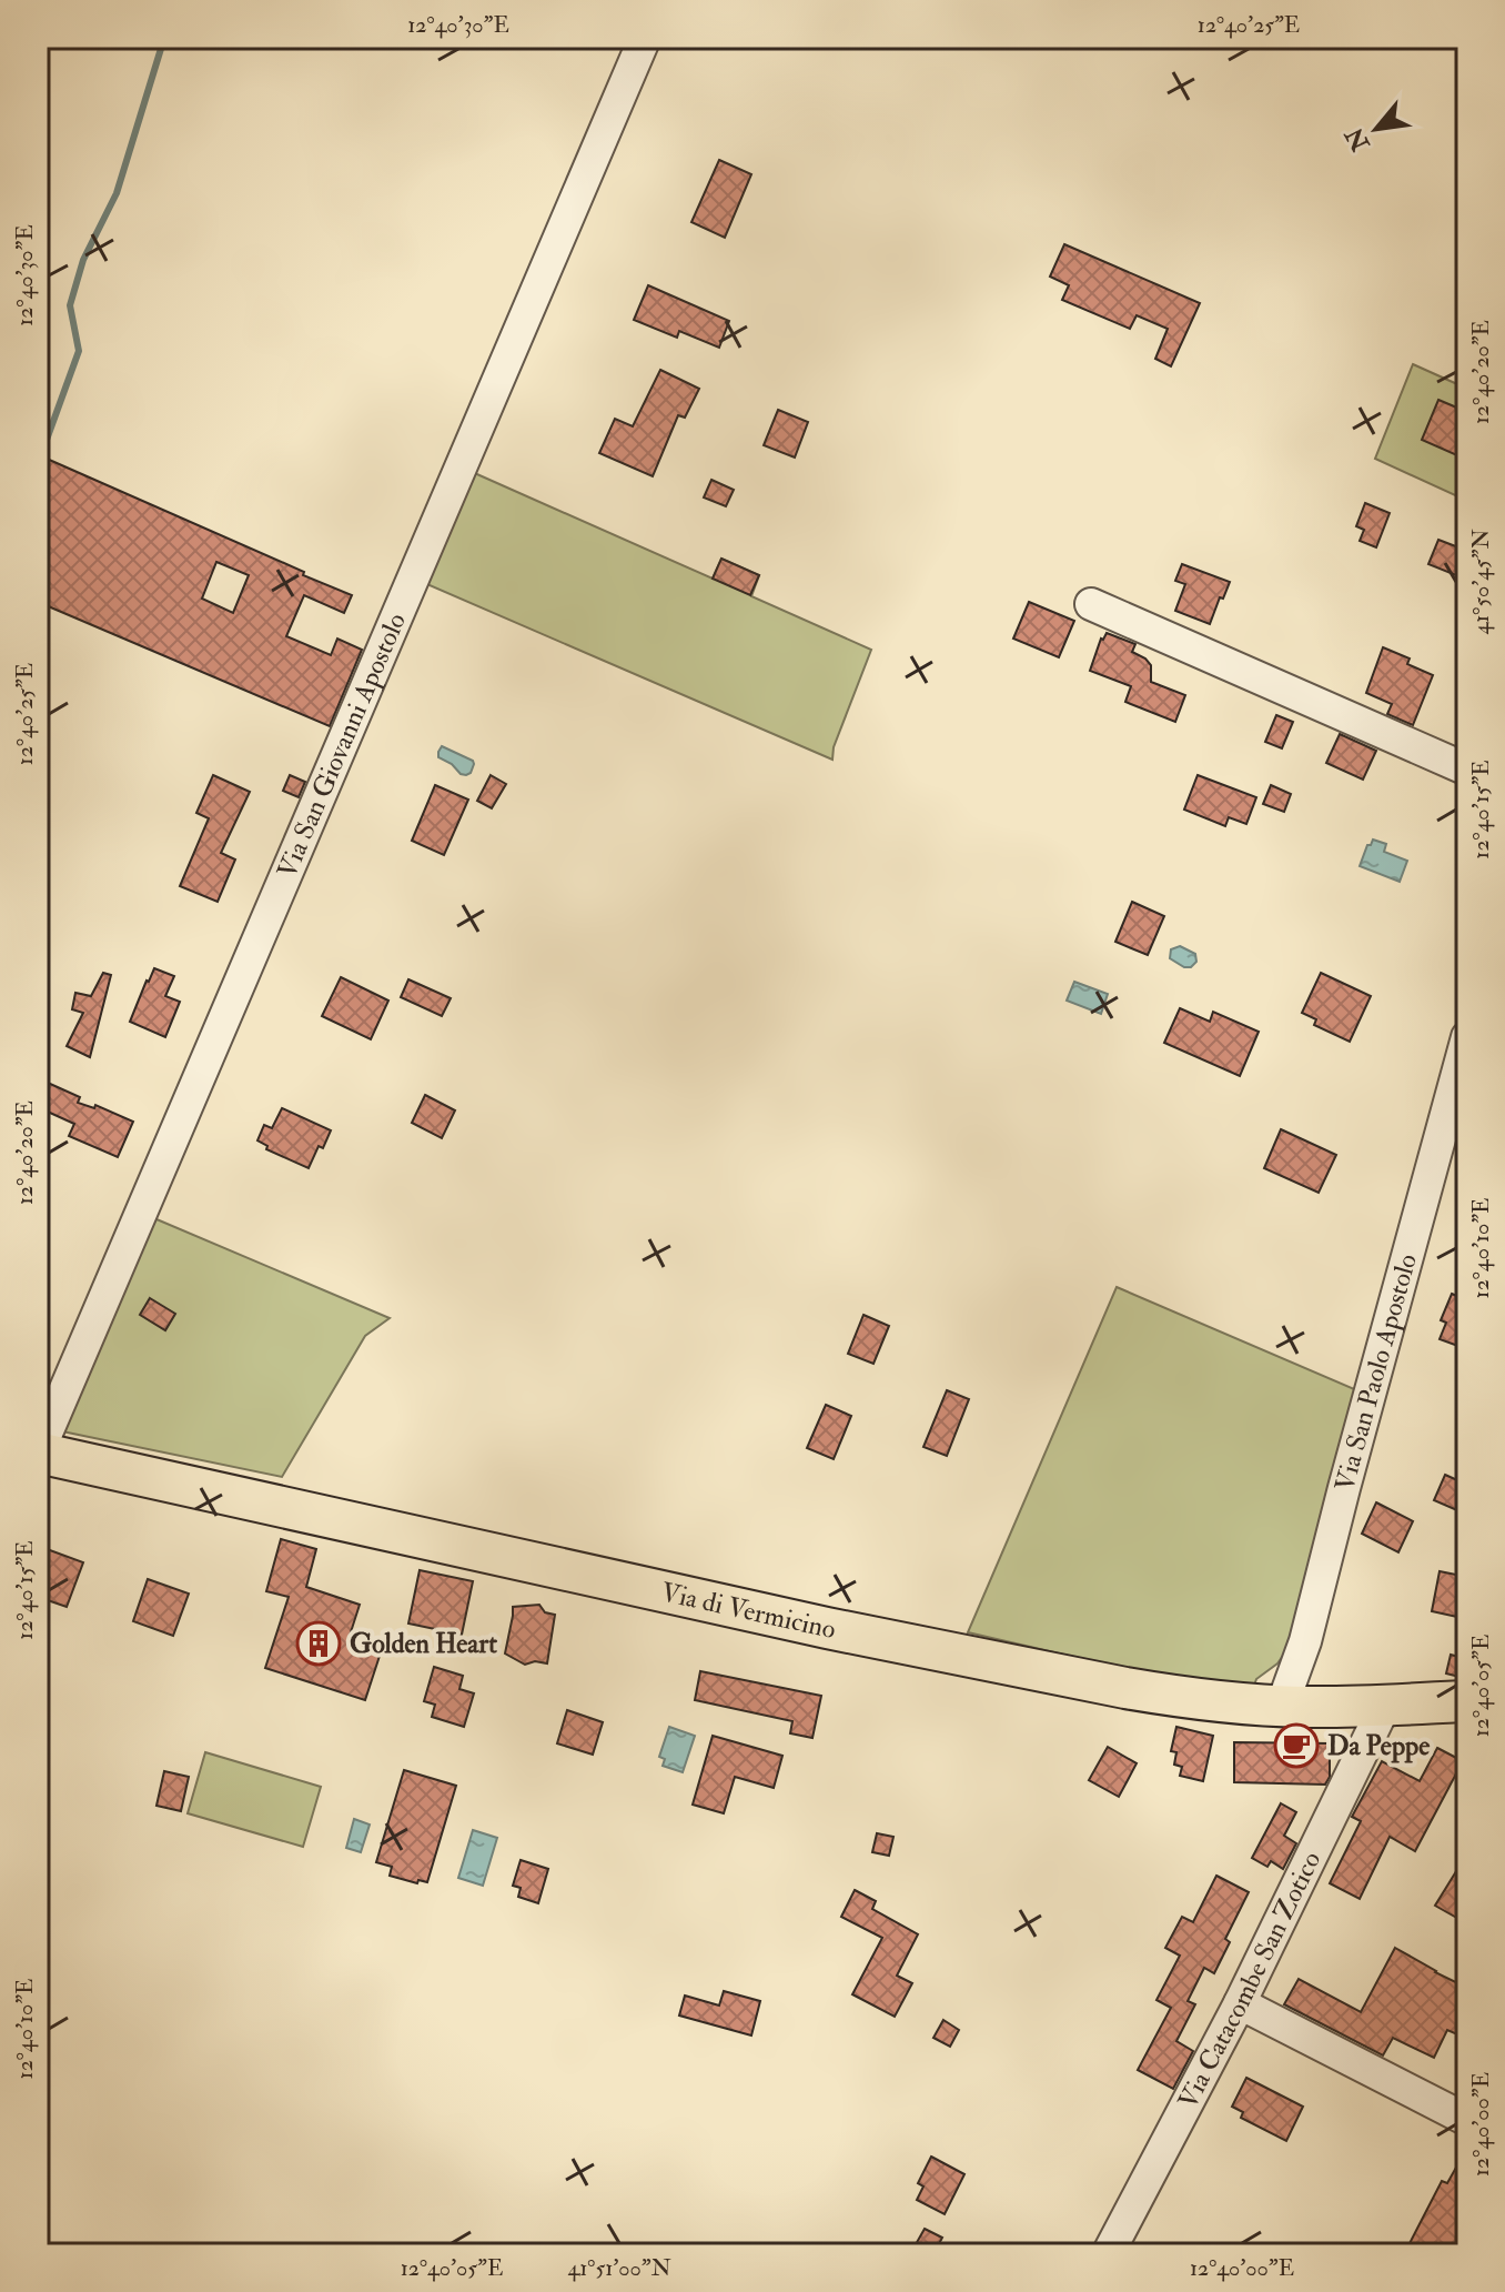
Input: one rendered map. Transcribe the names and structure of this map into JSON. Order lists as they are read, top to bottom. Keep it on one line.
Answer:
{"streets":{"main road":["Via di Vermicino"],"street":["Via San Giovanni Apostolo","Via San Paolo Apostolo","Via Catacombe San Zotico"]},"crossings":[["Via San Giovanni Apostolo","Via di Vermicino"],["Via San Paolo Apostolo","Via di Vermicino"],["Via di Vermicino","Via Catacombe San Zotico"]],"places":{"building":["Golden Heart"],"cafe":["Da Peppe"]},"north":"bottom left","coordinates":["12°40'30\"E","12°40'25\"E","12°40'20\"E","41°50'45\"N","12°40'15\"E","12°40'10\"E","12°40'05\"E","12°40'00\"E","41°51'00\"N"]}
